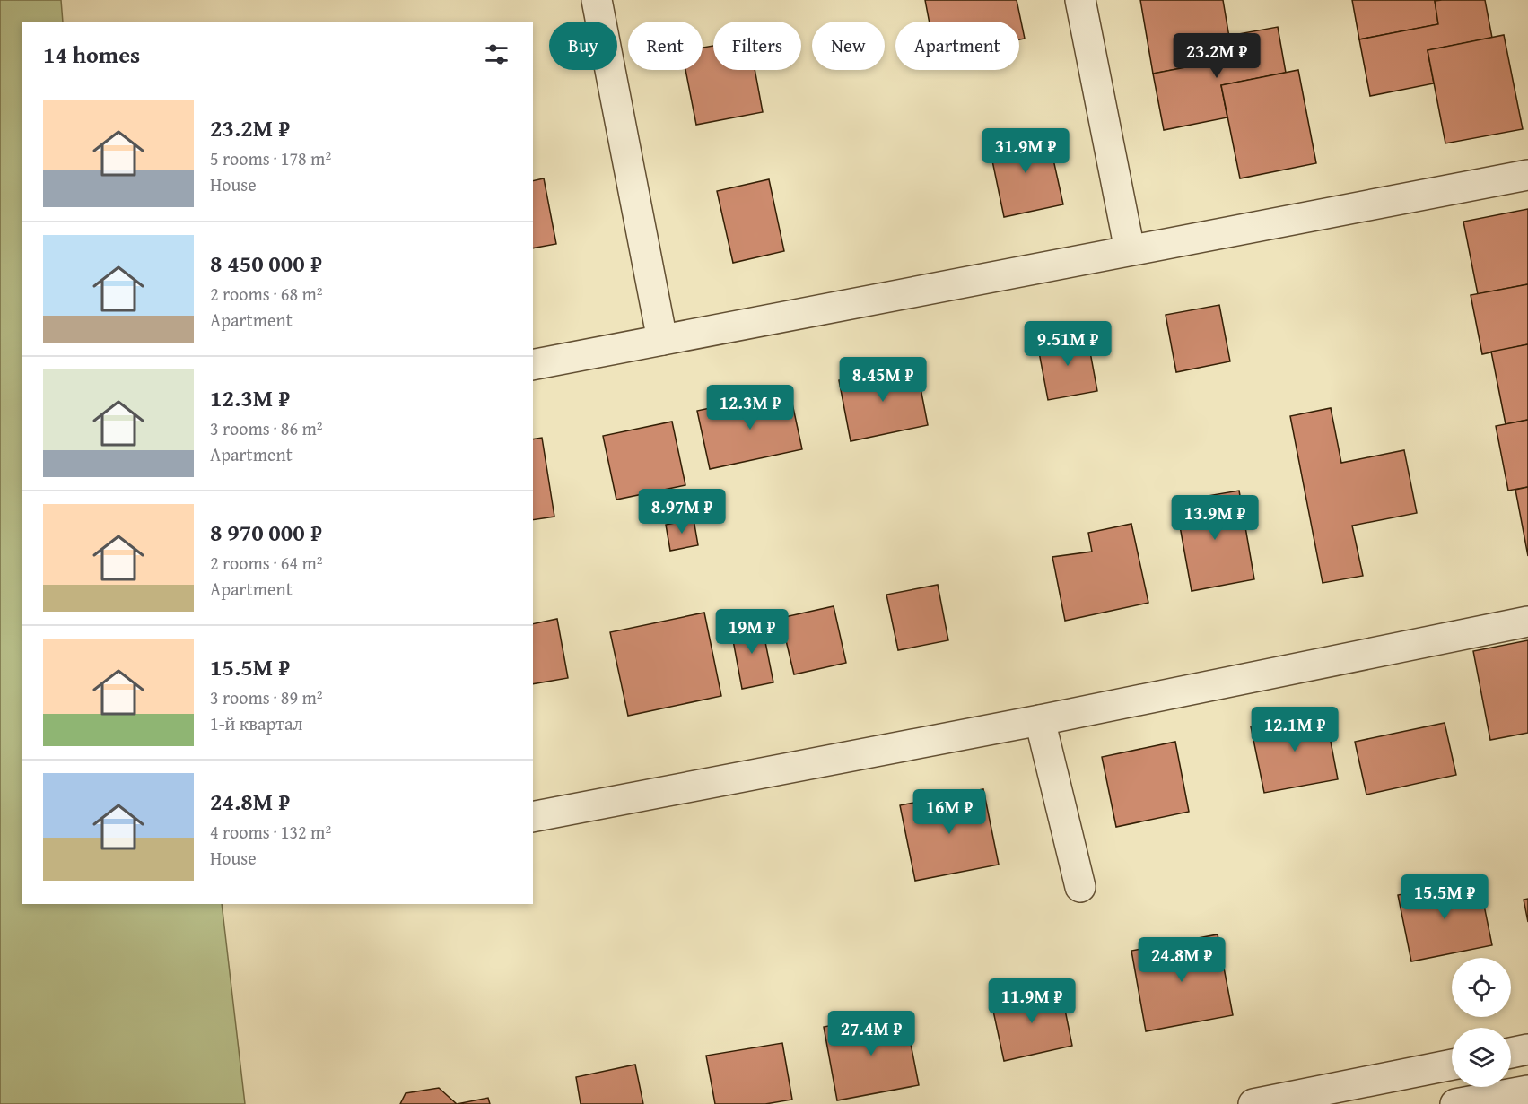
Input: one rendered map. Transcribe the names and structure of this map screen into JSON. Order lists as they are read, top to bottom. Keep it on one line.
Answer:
{"page":{"chip":["Buy","Rent","Filters","New","Apartment"],"heading":"14 homes","price":["23.2M ₽","31.9M ₽","9.51M ₽","8.45M ₽","12.3M ₽","8.97M ₽","13.9M ₽","19M ₽","12.1M ₽","16M ₽","15.5M ₽","24.8M ₽","11.9M ₽","27.4M ₽"],"list":[{"name":"23.2M ₽","note":"5 rooms · 178 m² · House"},{"name":"8 450 000 ₽","note":"2 rooms · 68 m² · Apartment"},{"name":"12.3M ₽","note":"3 rooms · 86 m² · Apartment"},{"name":"8 970 000 ₽","note":"2 rooms · 64 m² · Apartment"},{"name":"15.5M ₽","note":"3 rooms · 89 m² · 1-й квартал"},{"name":"24.8M ₽","note":"4 rooms · 132 m² · House"}]}}
